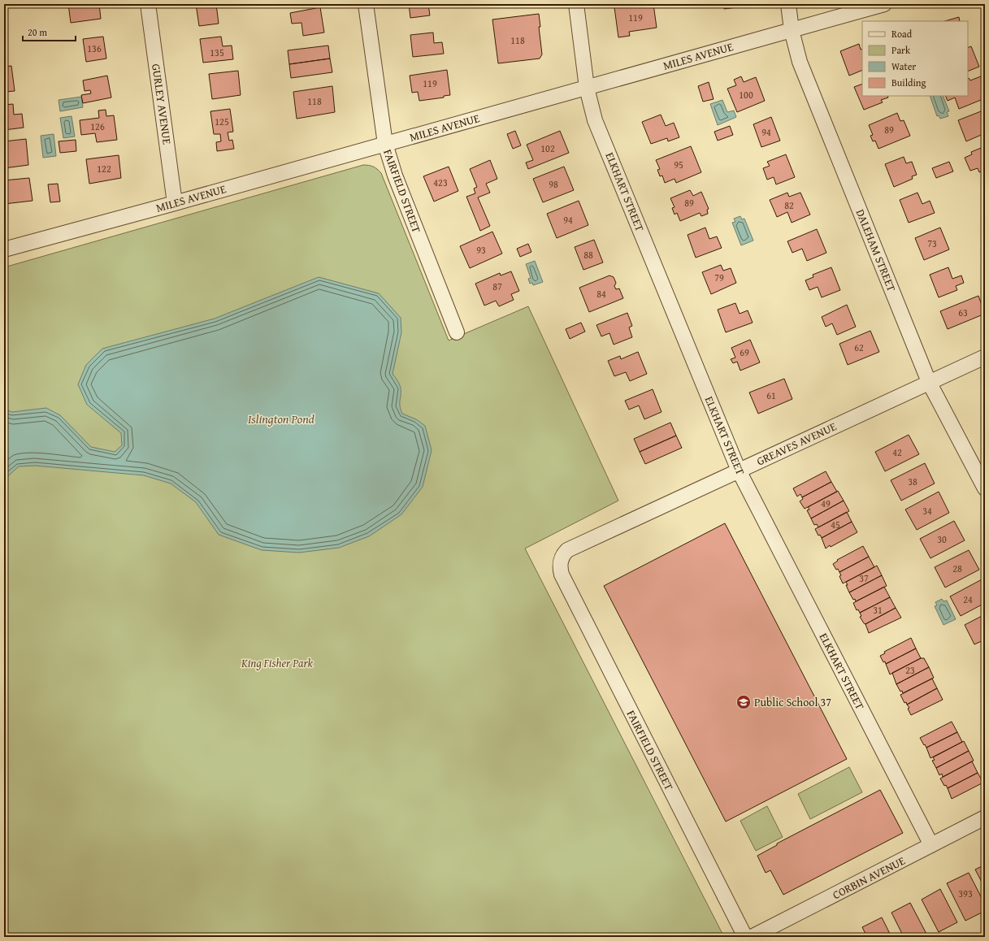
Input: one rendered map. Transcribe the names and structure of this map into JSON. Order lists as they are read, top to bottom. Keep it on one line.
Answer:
{"streets":{"street":["MILES AVENUE","GURLEY AVENUE","FAIRFIELD STREET","ELKHART STREET","DALEHAM STREET","GREAVES AVENUE","CORBIN AVENUE"]},"crossings":[["MILES AVENUE","GURLEY AVENUE"],["MILES AVENUE","FAIRFIELD STREET"],["MILES AVENUE","ELKHART STREET"],["MILES AVENUE","DALEHAM STREET"],["FAIRFIELD STREET","GREAVES AVENUE"],["ELKHART STREET","GREAVES AVENUE"],["ELKHART STREET","CORBIN AVENUE"],["DALEHAM STREET","GREAVES AVENUE"]],"water":["Islington Pond"],"parks":["King Fisher Park"],"places":{"school or university":["Public School 37"]},"house_numbers":["119","118","136","135","119","100","118","125","126","89","94","102","95","122","423","98","89","82","94","73","93","88","79","87","84","63","62","69","61","42","38","49","34","45","30","28","37","24","31","23","393"],"legend":["Road","Park","Water","Building"],"scale_bar":"20 m"}
